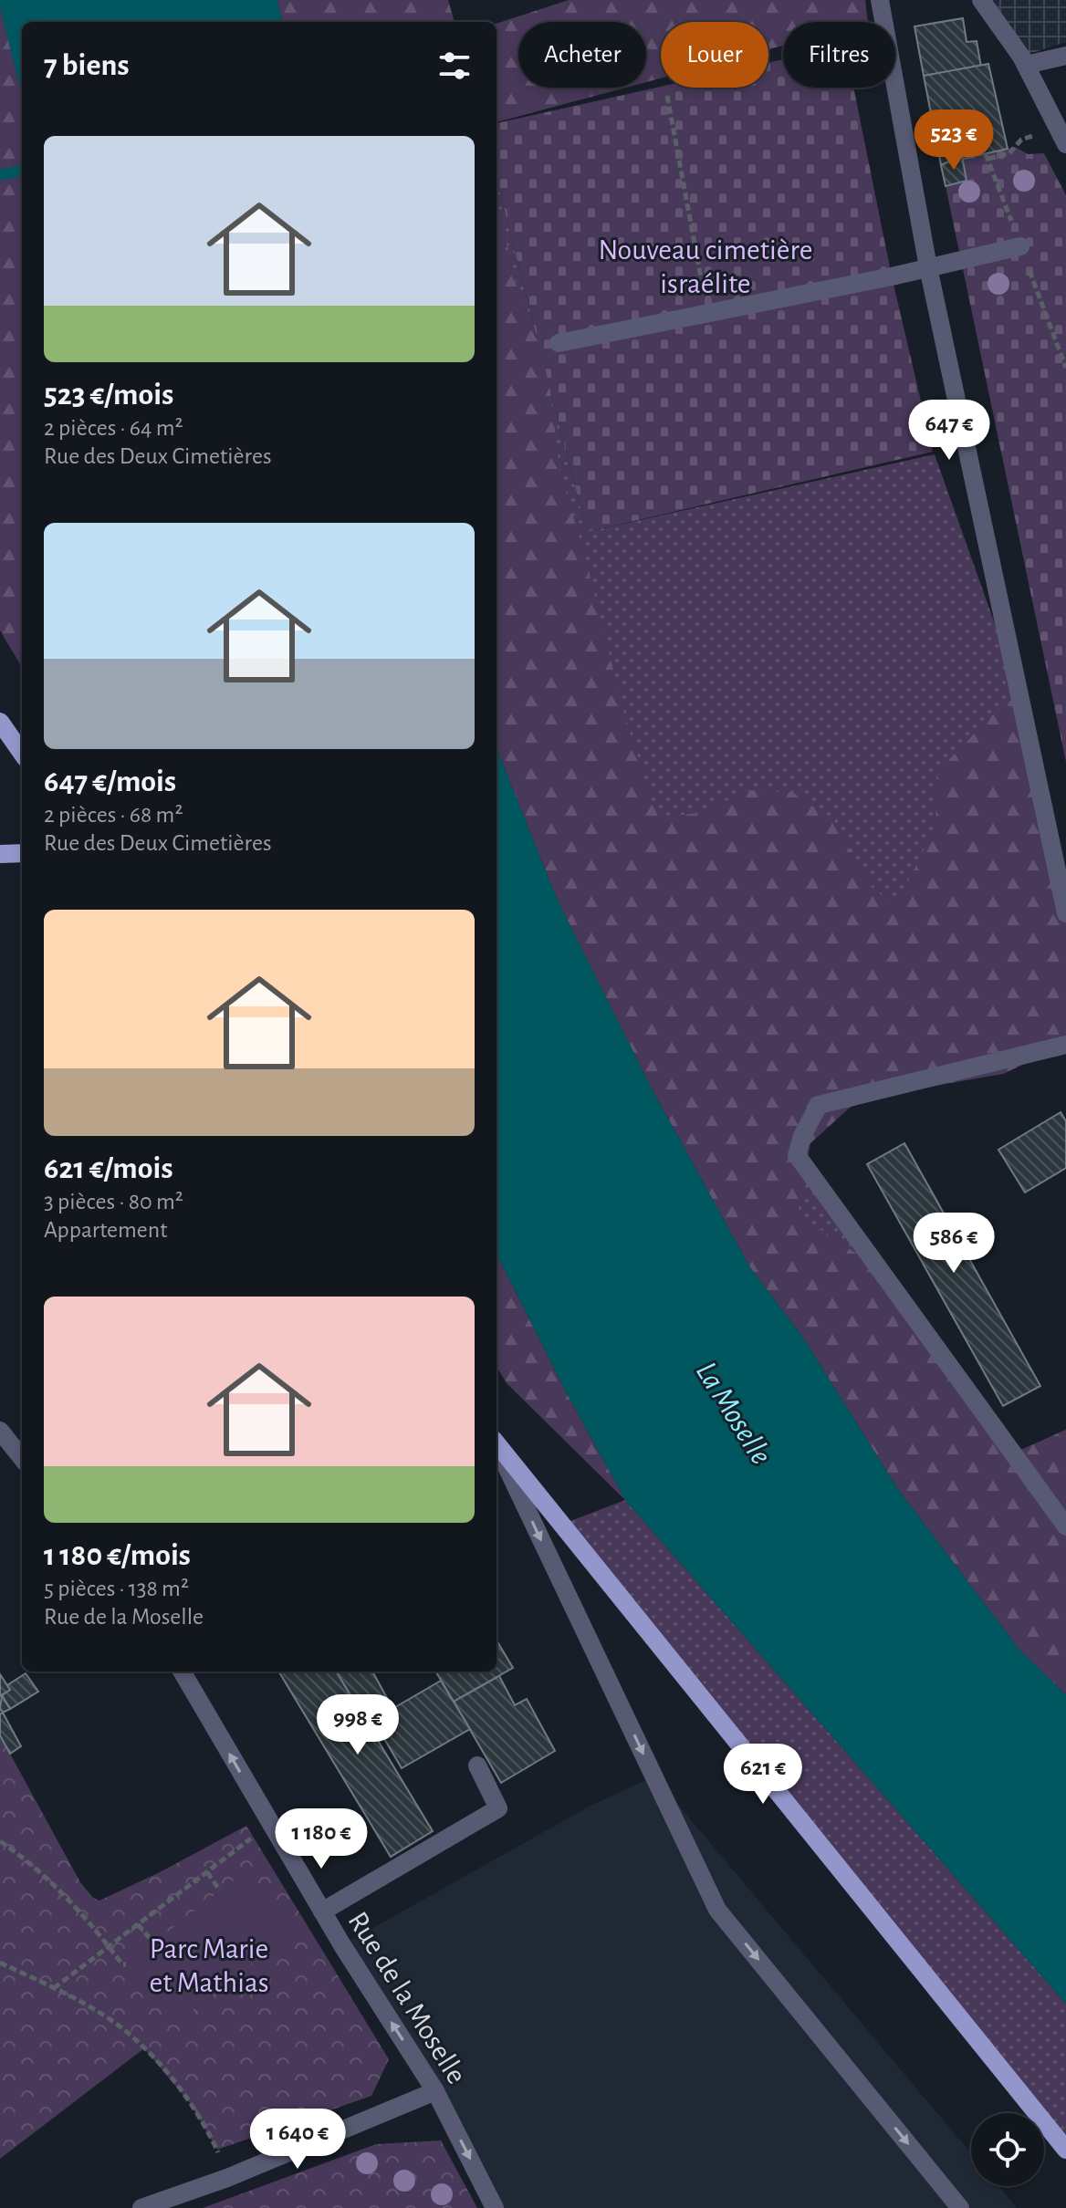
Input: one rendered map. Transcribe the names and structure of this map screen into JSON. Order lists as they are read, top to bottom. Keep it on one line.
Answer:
{"streets":{"street":["Rue de la Moselle"]},"water":["La Moselle"],"parks":["Nouveau cimetière israélite","Parc Marie et Mathias"],"page":{"chip":["Acheter","Louer","Filtres"],"heading":"7 biens","price":["523 €","647 €","586 €","998 €","621 €","1 180 €","1 640 €"],"list":[{"name":"523 €/mois","note":"2 pièces · 64 m² · Rue des Deux Cimetières"},{"name":"647 €/mois","note":"2 pièces · 68 m² · Rue des Deux Cimetières"},{"name":"621 €/mois","note":"3 pièces · 80 m² · Appartement"},{"name":"1 180 €/mois","note":"5 pièces · 138 m² · Rue de la Moselle"}]}}
